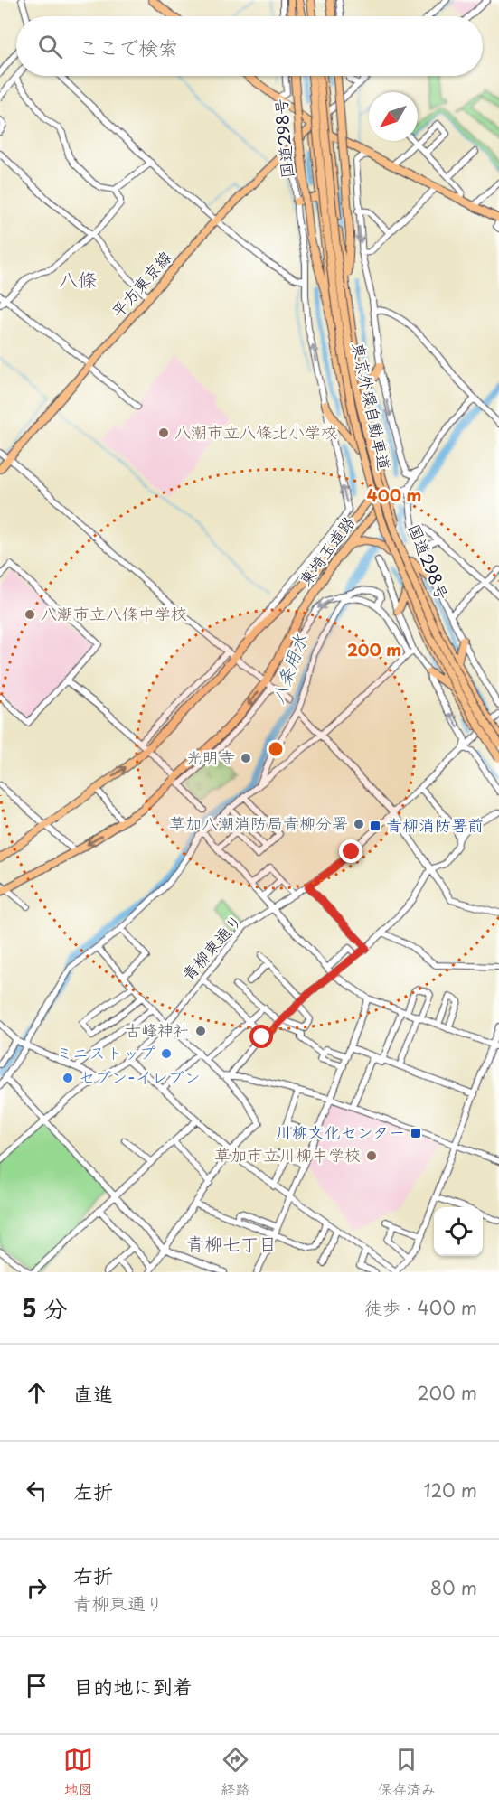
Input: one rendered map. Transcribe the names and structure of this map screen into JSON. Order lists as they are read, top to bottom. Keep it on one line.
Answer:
{"streets":{"highway":["国道298号","東京外環自動車道","東埼玉道路"],"main road":["平方東京線"],"street":["青柳東通り"]},"crossings":[["国道298号","平方東京線"],["国道298号","東埼玉道路"],["国道298号","青柳東通り"]],"districts":["八條","青柳七丁目"],"water":["八条用水"],"places":{"other":["八潮市立八條北小学校","八潮市立八條中学校","光明寺","草加八潮消防局青柳分署","古峰神社","ミニストップ","セブン-イレブン","草加市立川柳中学校"],"transit":["青柳消防署前","川柳文化センター"]},"north":"bottom left","page":{"search":"ここで検索","heading":["5 分","徒歩 · 400 m"],"list":[["直進","200 m"],["左折","120 m"],["右折","青柳東通り","80 m"],"目的地に到着"],"nav":["地図","経路","保存済み"]},"rings":["400 m","200 m"]}
